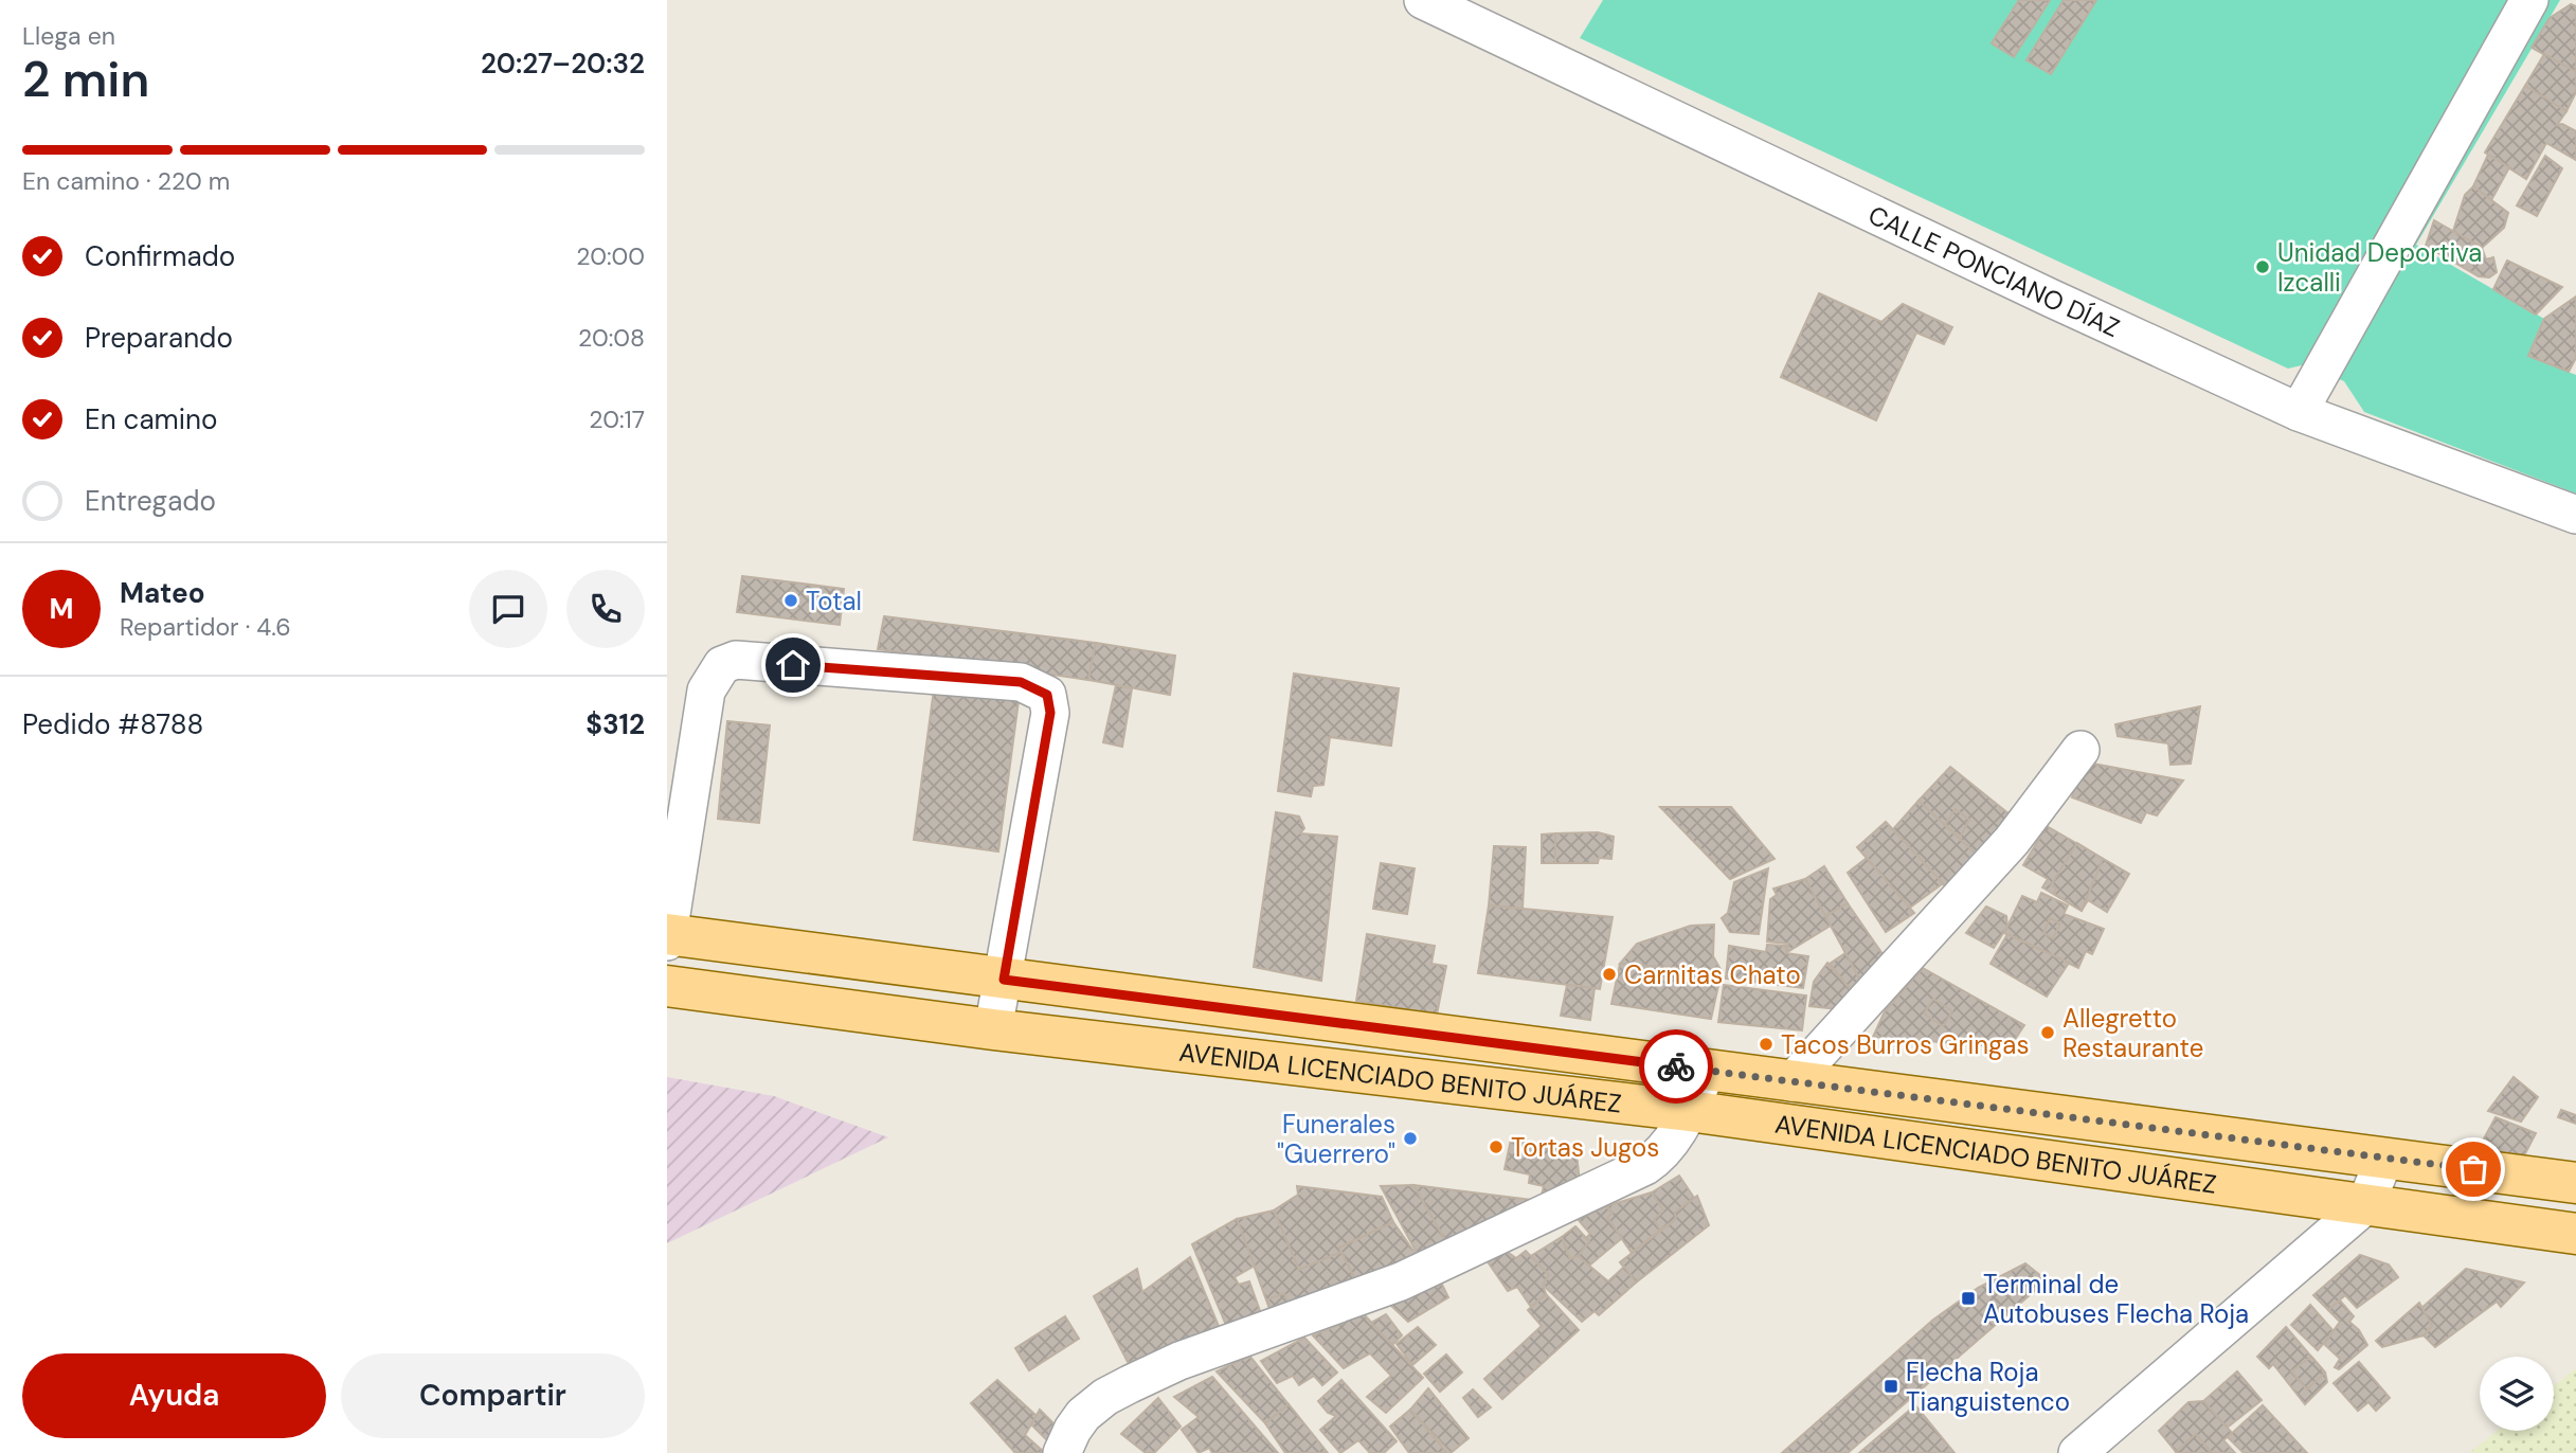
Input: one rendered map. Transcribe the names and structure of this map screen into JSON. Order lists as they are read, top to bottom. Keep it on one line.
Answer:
{"streets":{"main road":["AVENIDA LICENCIADO BENITO JUÁREZ"],"street":["CALLE PONCIANO DÍAZ"]},"places":{"other":["Unidad Deportiva Izcalli","Total","Carnitas Chato","Allegretto Restaurante","Tacos Burros Gringas","Funerales \"Guerrero\"","Tortas Jugos"],"transit":["Terminal de Autobuses Flecha Roja","Flecha Roja Tianguistenco"]},"page":{"heading":["2 min","Llega en","20:27–20:32"],"panel":["Mateo","Repartidor · 4.6","Pedido #8788","$312"],"bar":"En camino · 220 m","list":[["Confirmado","20:00"],["Preparando","20:08"],["En camino","20:17"],"Entregado"],"round":"M","buttons":["Ayuda","Compartir"]}}
